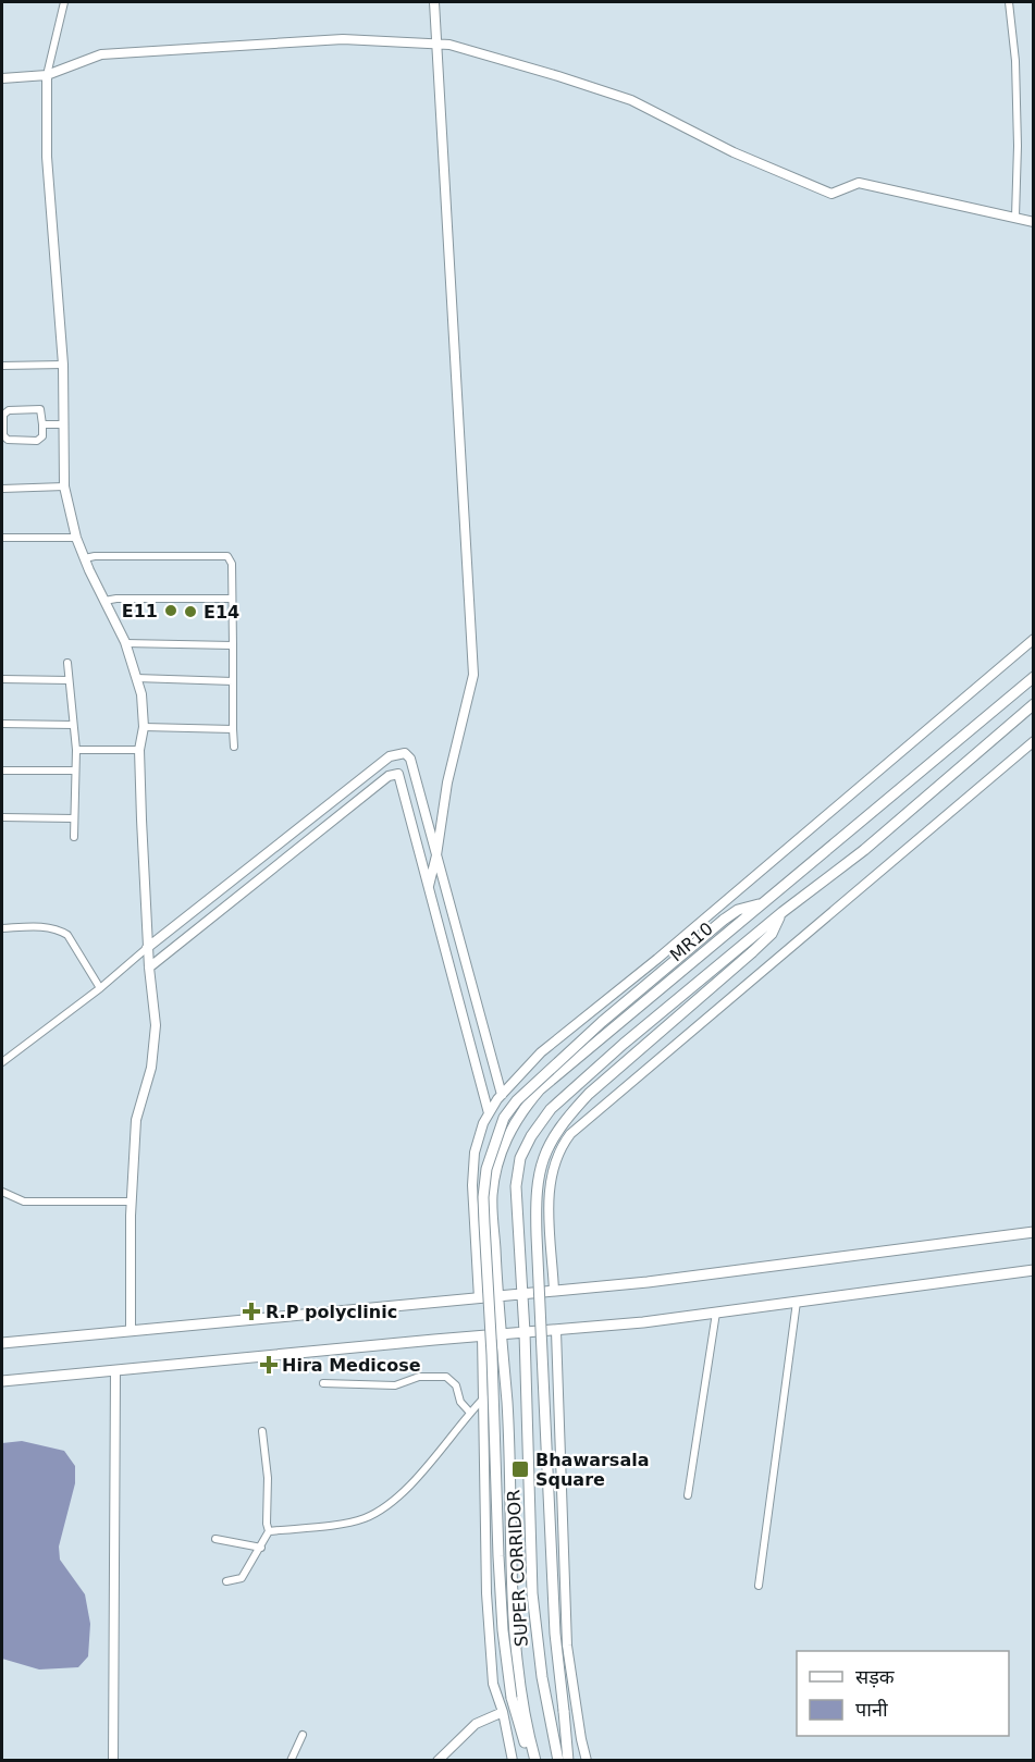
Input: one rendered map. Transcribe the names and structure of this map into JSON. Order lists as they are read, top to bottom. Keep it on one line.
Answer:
{"streets":{"main road":["MR10","SUPER CORRIDOR"]},"crossings":[["MR10","SUPER CORRIDOR"]],"places":{"other":["E11","E14"],"health":["R.P polyclinic","Hira Medicose"],"transit":["Bhawarsala Square"]},"legend":["सड़क","पानी"]}
